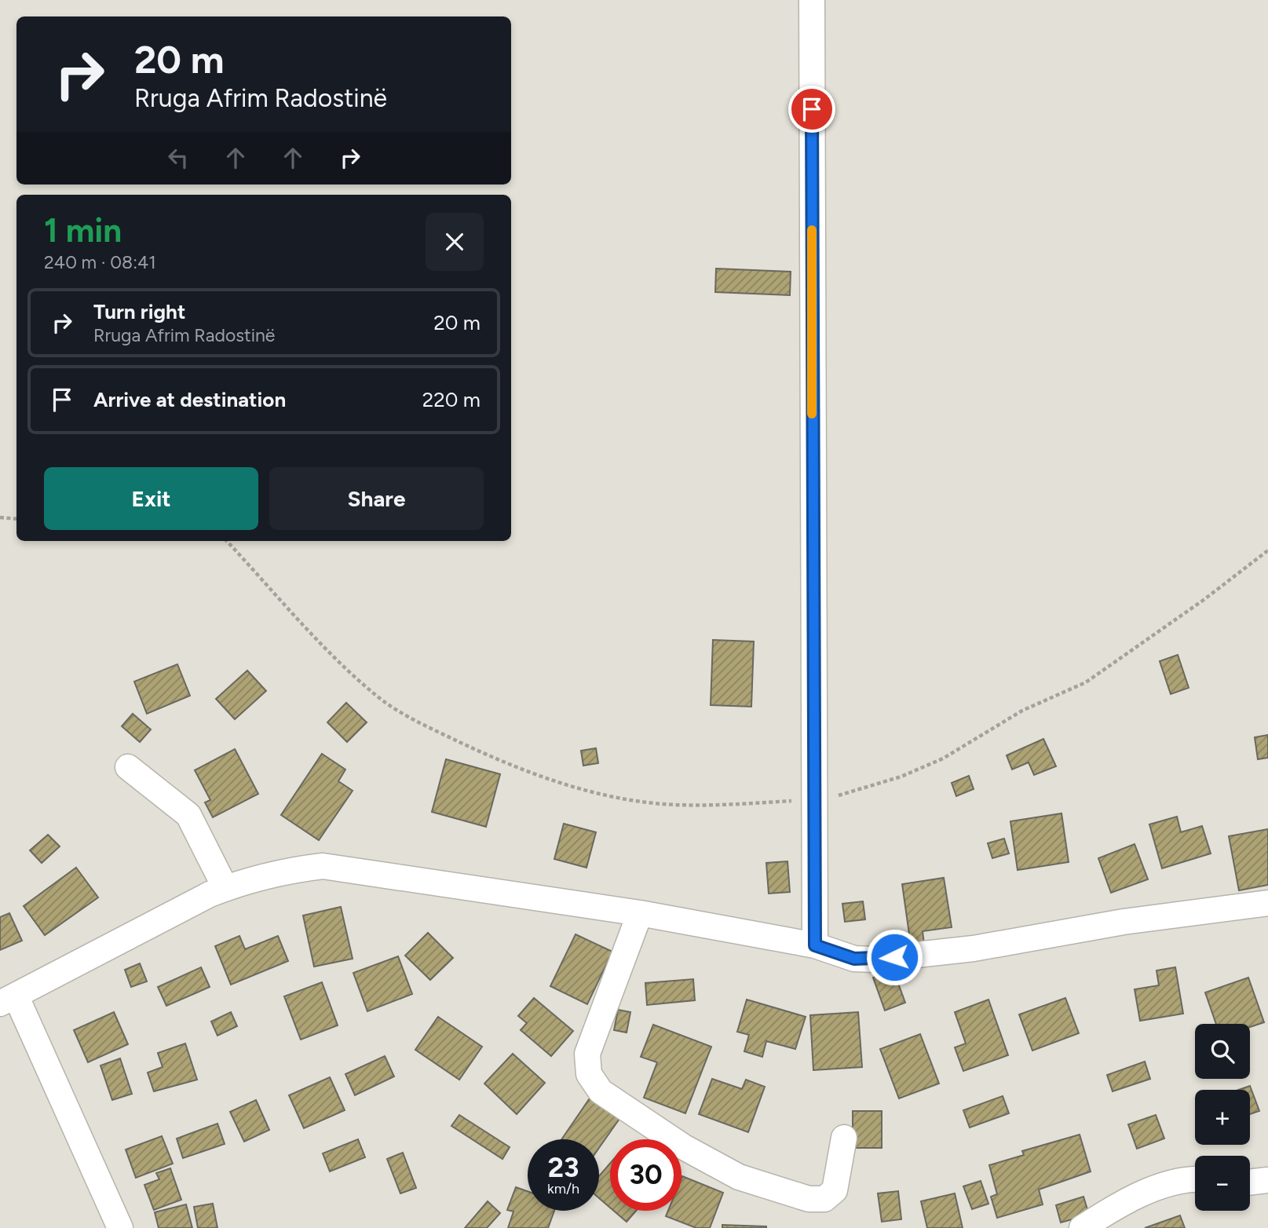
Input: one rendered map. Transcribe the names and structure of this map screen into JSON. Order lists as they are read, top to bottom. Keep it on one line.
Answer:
{"page":{"turn":["20 m","Rruga Afrim Radostinë"],"heading":["1 min","240 m · 08:41"],"list":[{"name":"Turn right","note":"Rruga Afrim Radostinë","value":"20 m"},{"name":"Arrive at destination","value":"220 m"}],"buttons":["Exit","Share"],"map_buttons":["+","−"],"speed":"23 km/h","limit":"30"}}
